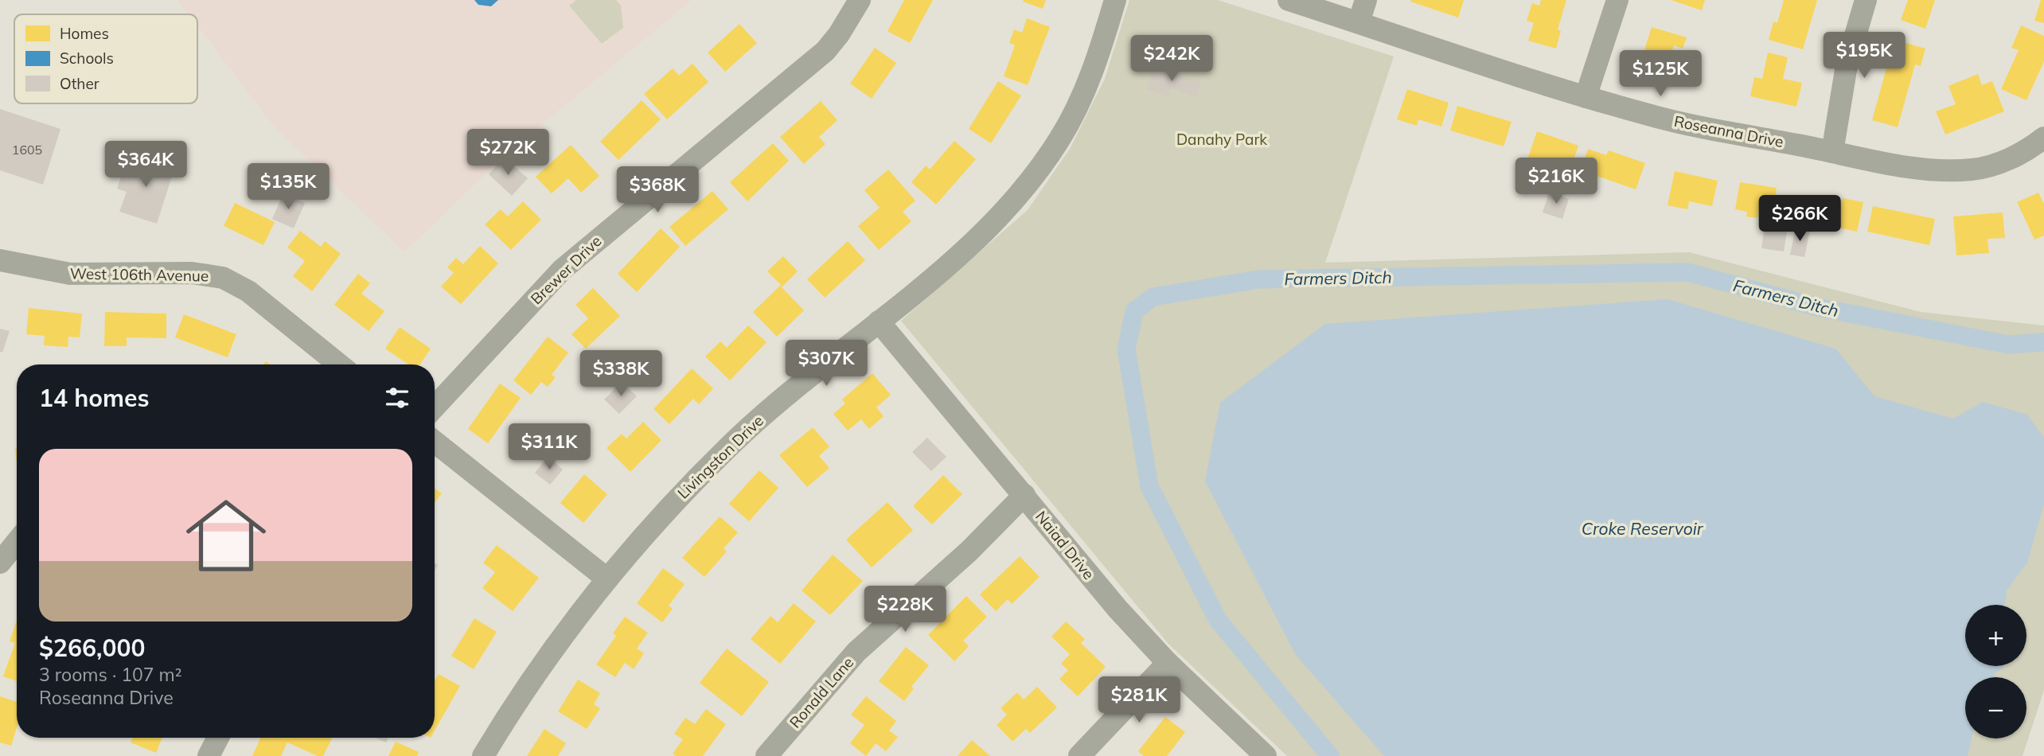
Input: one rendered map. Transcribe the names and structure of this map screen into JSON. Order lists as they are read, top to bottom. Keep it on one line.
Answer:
{"streets":{"street":["Roseanna Drive","Brewer Drive","West 106th Avenue","Livingston Drive","Naiad Drive","Ronald Lane"]},"crossings":[["Livingston Drive","Naiad Drive"],["Naiad Drive","Ronald Lane"]],"water":["Farmers Ditch","Croke Reservoir"],"parks":["Danahy Park"],"house_numbers":["1605"],"legend":["Homes","Schools","Other"],"page":{"price":["$195K","$242K","$125K","$272K","$364K","$216K","$135K","$368K","$266K","$307K","$338K","$311K","$228K","$281K"],"heading":"14 homes","list":[{"name":"$266,000","note":"3 rooms · 107 m² · Roseanna Drive"}],"map_buttons":["+","−"]}}
